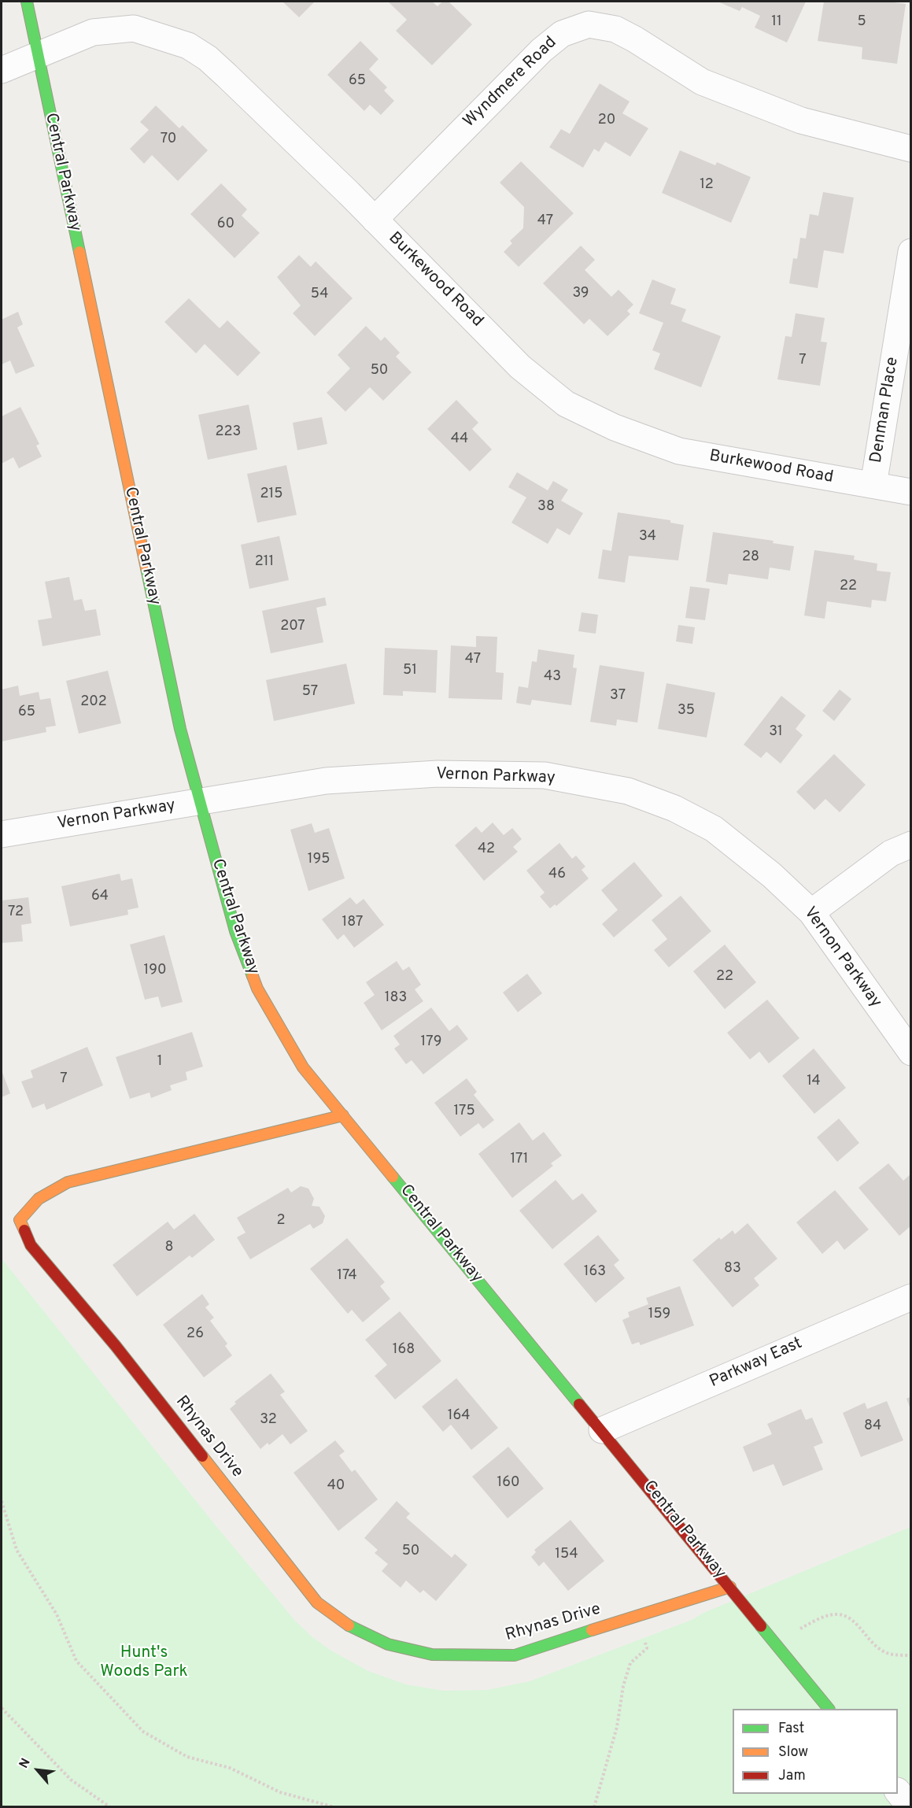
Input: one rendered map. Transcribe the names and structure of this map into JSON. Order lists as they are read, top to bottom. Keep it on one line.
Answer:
{"streets":{"street":["Wyndmere Road","Central Parkway","Burkewood Road","Denman Place","Vernon Parkway","Parkway East","Rhynas Drive"]},"crossings":[["Wyndmere Road","Burkewood Road"],["Central Parkway","Burkewood Road"],["Central Parkway","Vernon Parkway"],["Central Parkway","Parkway East"],["Central Parkway","Rhynas Drive"],["Burkewood Road","Denman Place"]],"parks":["Hunt's Woods Park"],"house_numbers":["11","5","65","20","70","12","47","60","39","54","7","50","223","44","215","38","34","28","211","22","207","47","51","43","57","37","202","35","65","31","42","195","46","64","72","187","190","22","183","179","1","7","14","175","171","2","8","83","163","174","159","26","168","164","32","84","160","40","50","154"],"legend":["Fast","Slow","Jam"],"north":"top left"}
